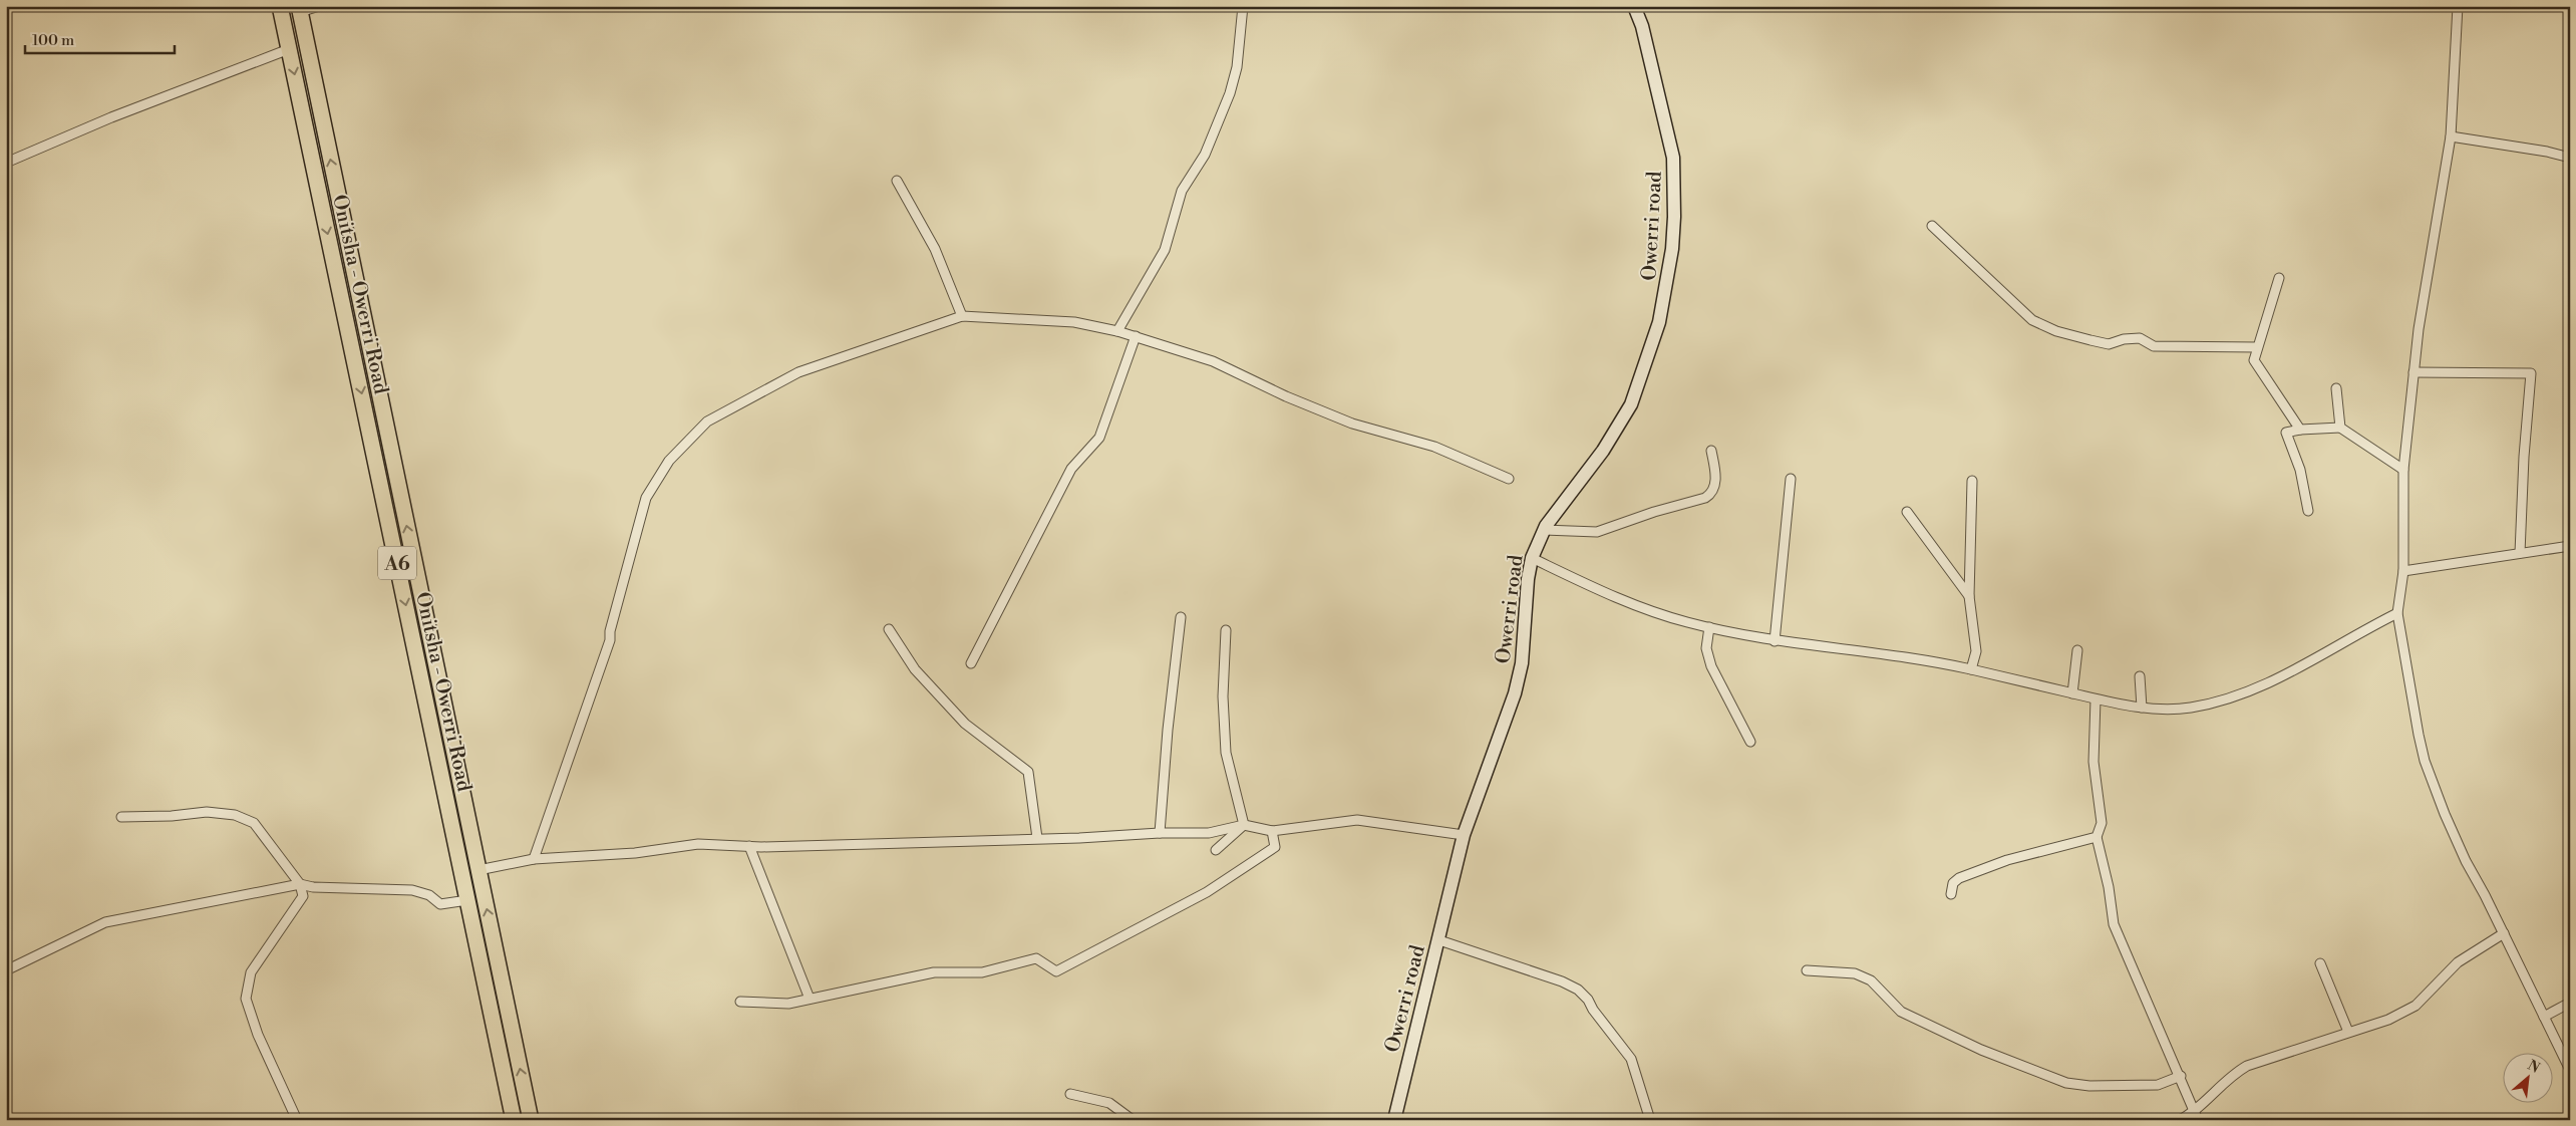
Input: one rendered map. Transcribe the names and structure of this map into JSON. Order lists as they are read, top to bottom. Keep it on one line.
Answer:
{"streets":{"highway":["Onitsha - Owerri Road","A6"],"main road":["Owerri road"]},"scale_bar":"100 m","north":"top right"}
